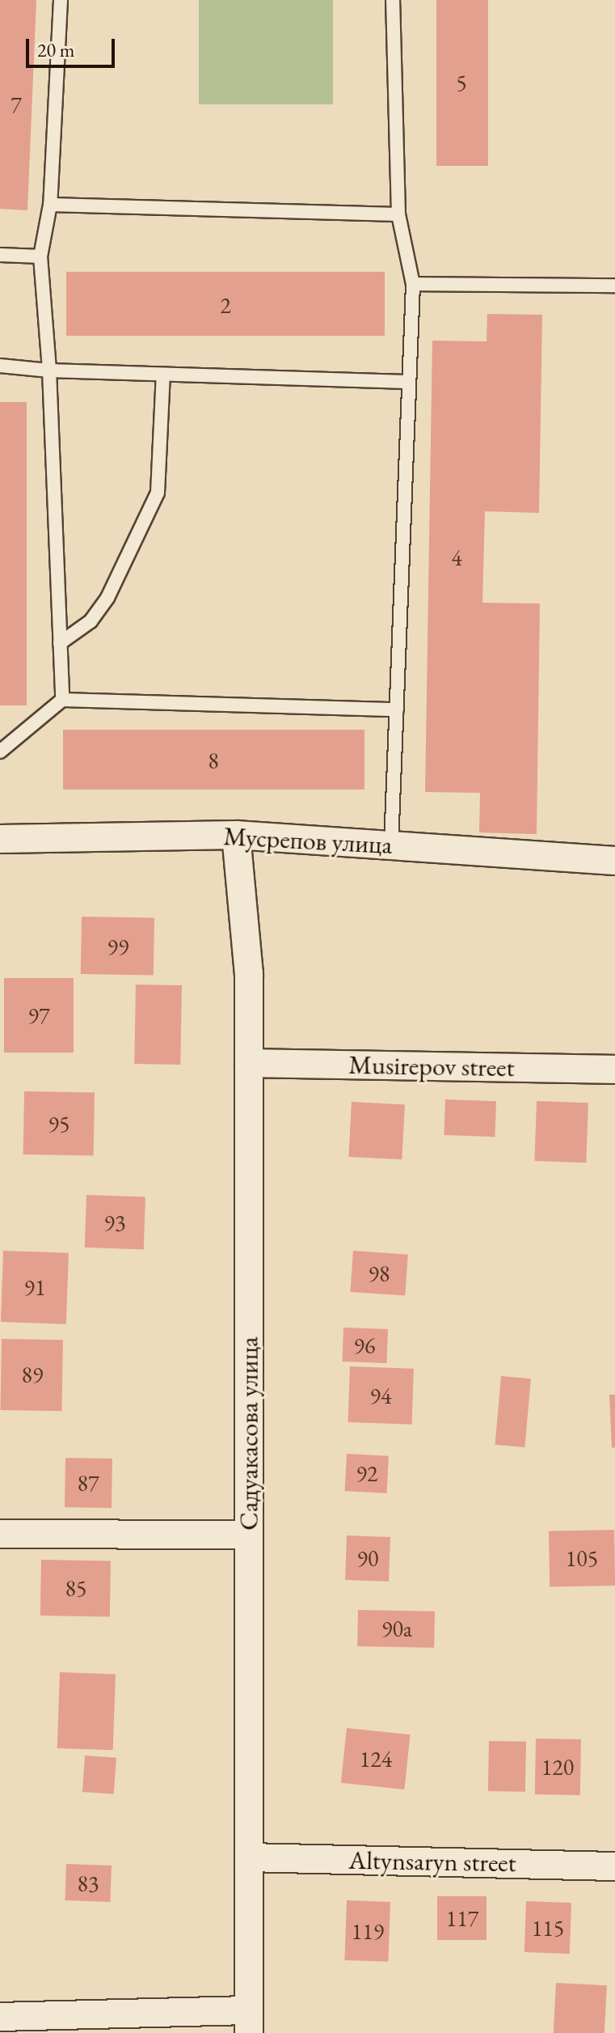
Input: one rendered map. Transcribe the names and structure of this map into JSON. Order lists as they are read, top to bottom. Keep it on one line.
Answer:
{"streets":{"street":["Мусрепов улица","Musirepov street","Садуакасова улица","Altynsaryn street"]},"crossings":[["Мусрепов улица","Садуакасова улица"],["Musirepov street","Садуакасова улица"],["Садуакасова улица","Altynsaryn street"]],"house_numbers":["5","7","2","4","8","99","97","95","93","98","91","96","89","94","92","87","90","105","85","90а","124","120","83","117","115","119"],"scale_bar":"20 m"}
